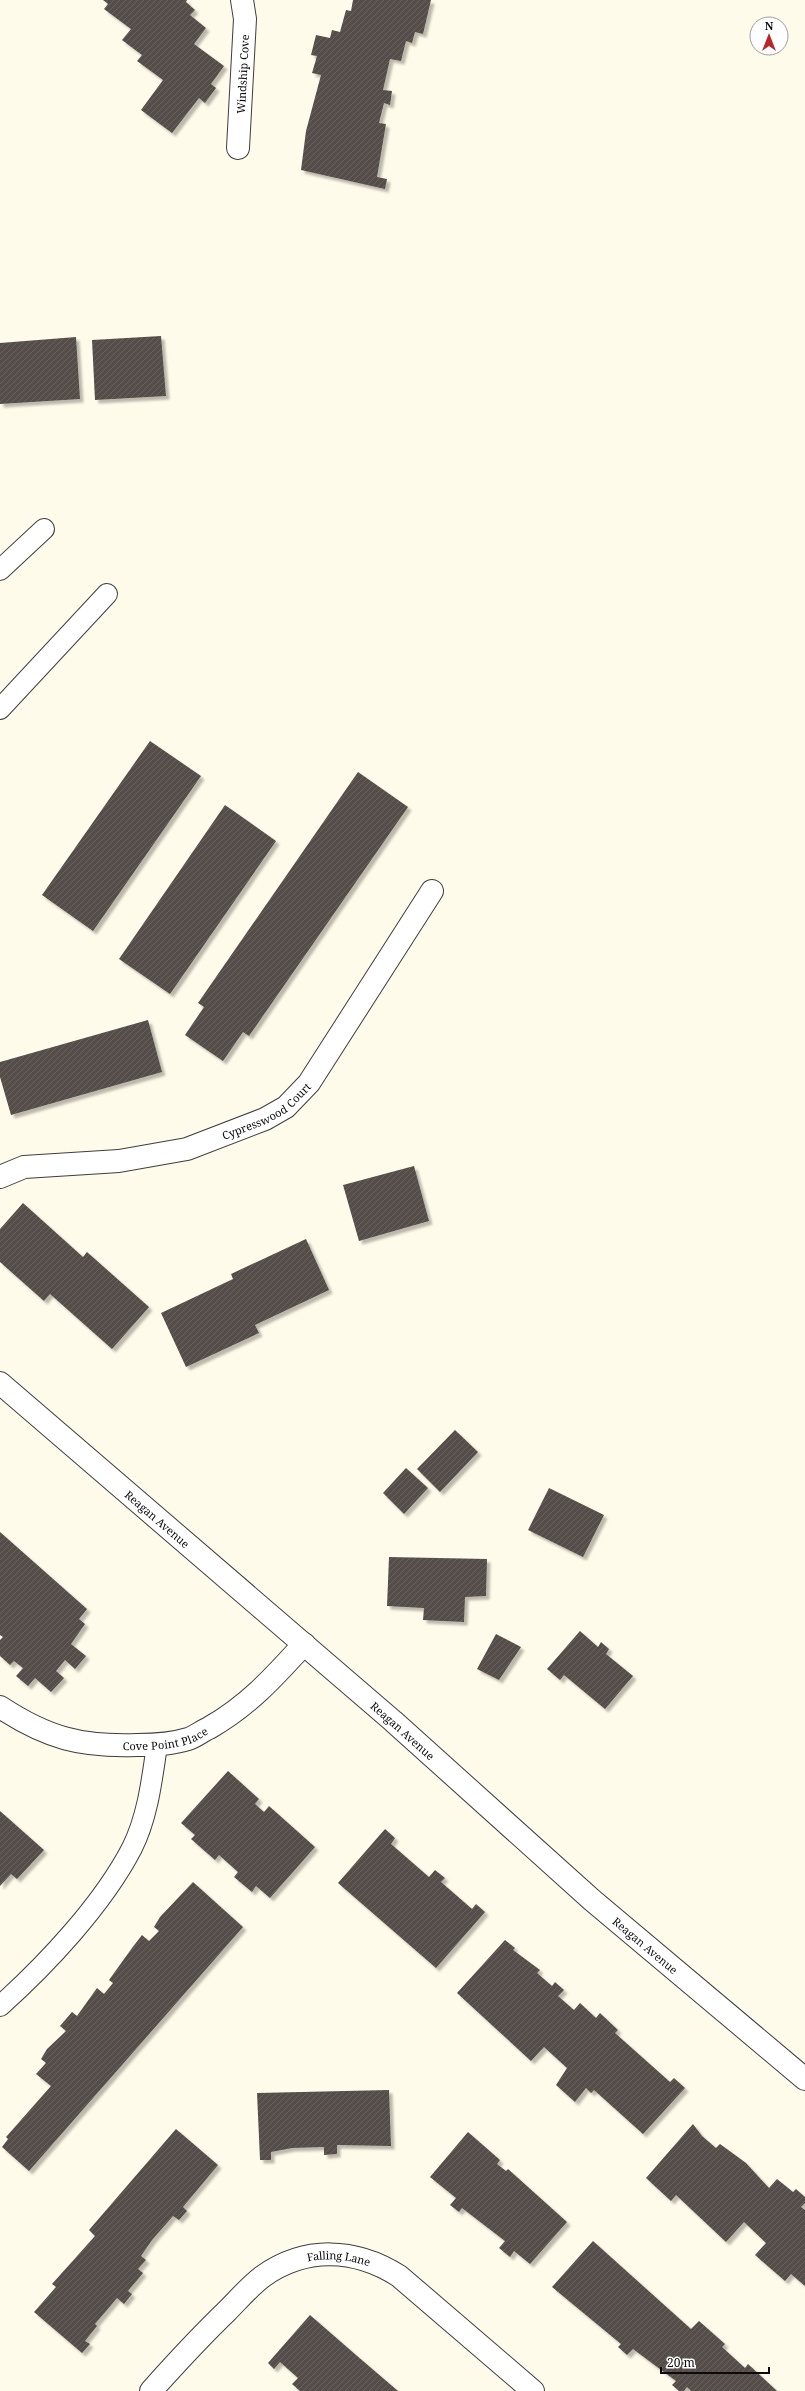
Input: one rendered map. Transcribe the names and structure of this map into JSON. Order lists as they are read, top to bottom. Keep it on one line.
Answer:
{"streets":{"street":["Windship Cove","Cypresswood Court","Reagan Avenue","Cove Point Place","Falling Lane"]},"crossings":[["Reagan Avenue","Cove Point Place"]],"scale_bar":"20 m","north":"top"}
